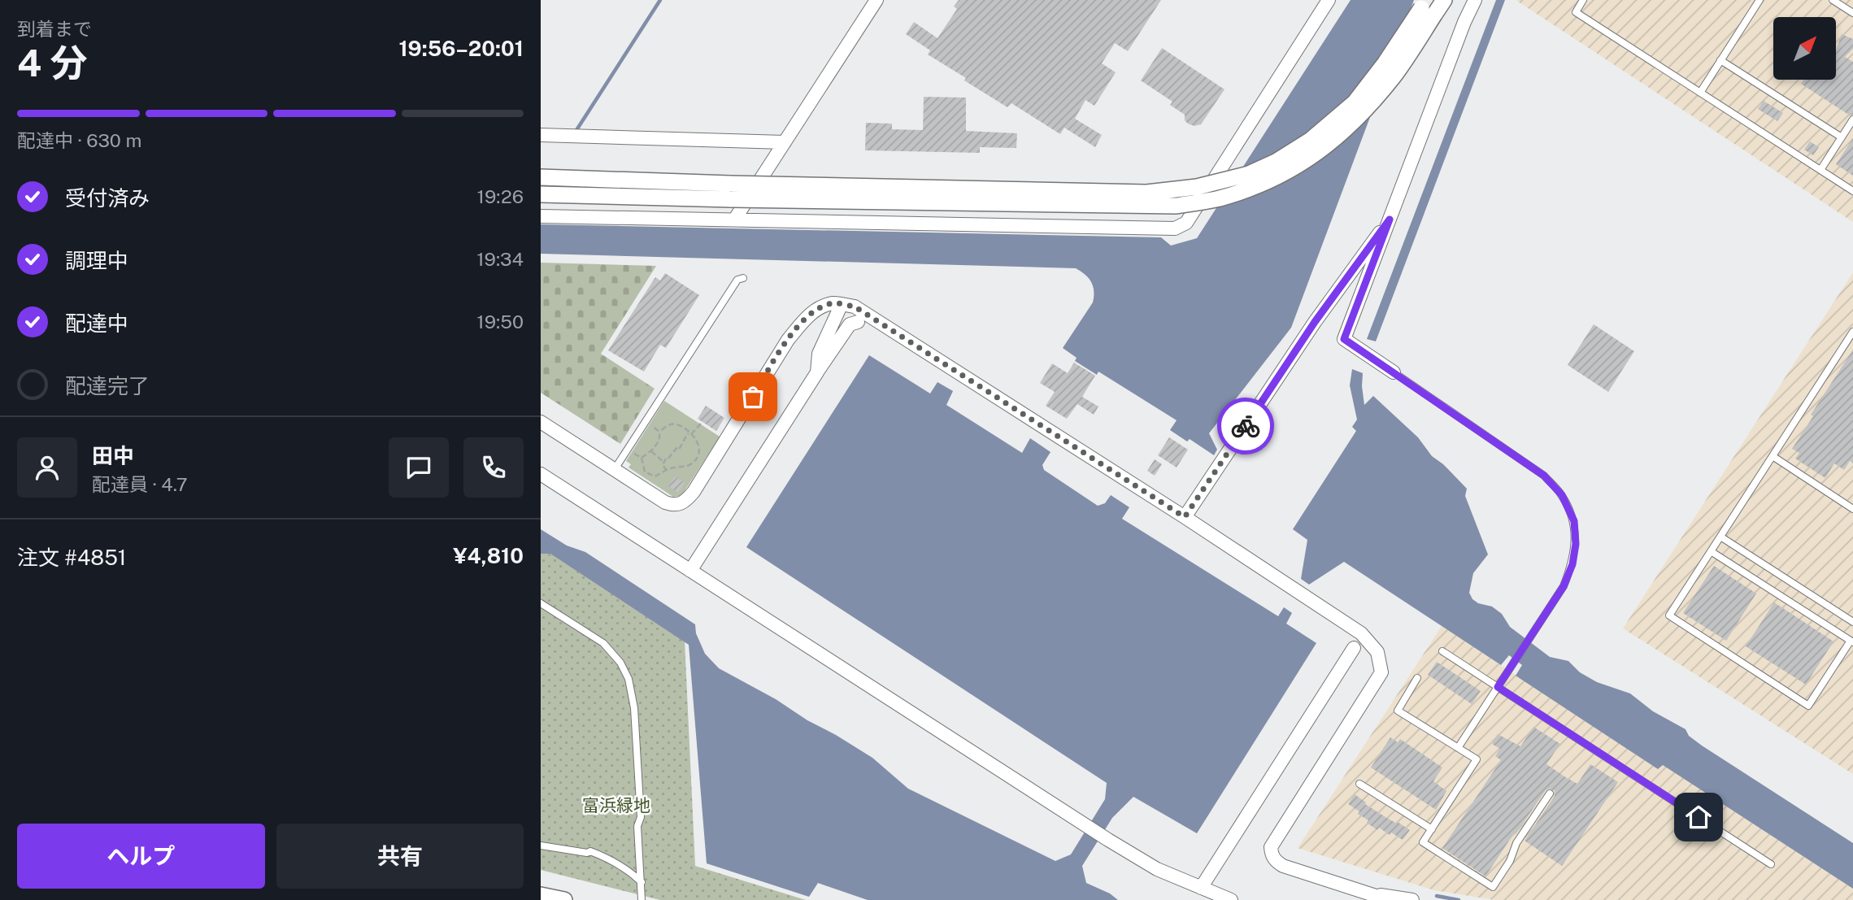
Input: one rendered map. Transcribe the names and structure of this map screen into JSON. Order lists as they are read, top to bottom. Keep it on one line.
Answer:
{"parks":["富浜緑地"],"north":"top right","page":{"heading":["4 分","到着まで","19:56–20:01"],"panel":["田中","配達員 · 4.7","注文 #4851","¥4,810"],"bar":"配達中 · 630 m","list":[["受付済み","19:26"],["調理中","19:34"],["配達中","19:50"],"配達完了"],"buttons":["ヘルプ","共有"]}}
